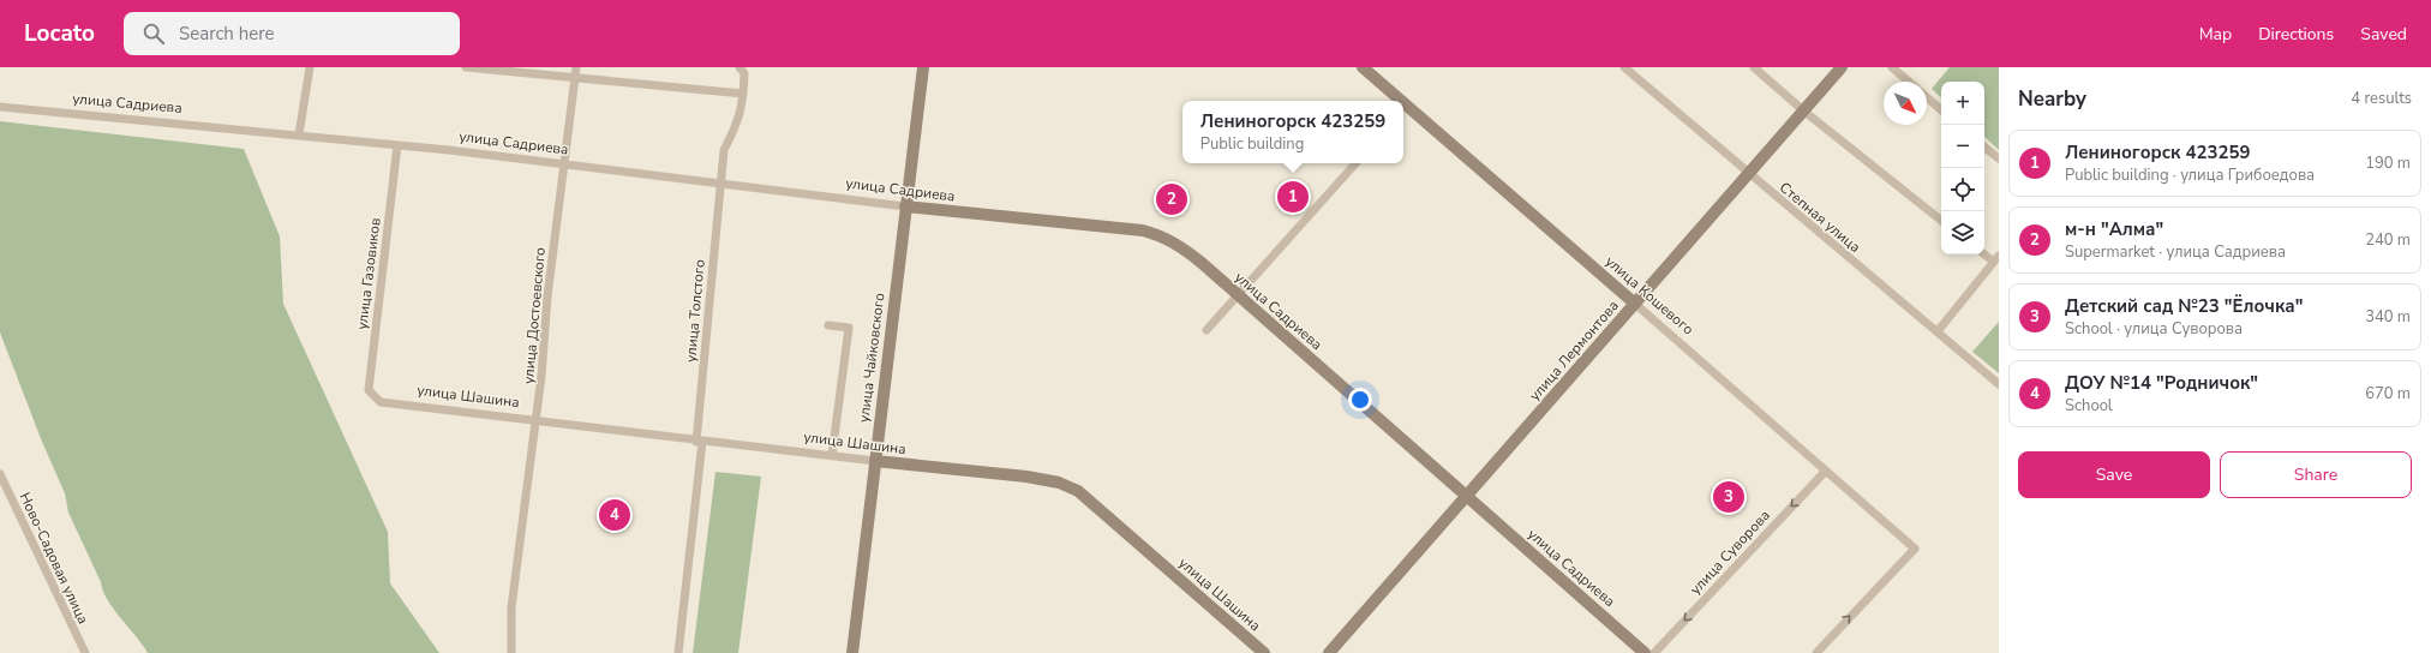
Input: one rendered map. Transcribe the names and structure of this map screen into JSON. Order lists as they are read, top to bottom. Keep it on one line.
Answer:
{"streets":{"street":["улица Садриева","Степная улица","улица Газовиков","улица Кошевого","улица Толстого","улица Достоевского","улица Лермонтова","улица Чайковского","улица Шашина","улица Суворова","Ново-Садовая улица"]},"crossings":[["улица Садриева","улица Газовиков"],["улица Садриева","улица Толстого"],["улица Садриева","улица Достоевского"],["улица Садриева","улица Лермонтова"],["улица Садриева","улица Чайковского"],["Степная улица","улица Лермонтова"],["улица Газовиков","улица Шашина"],["улица Кошевого","улица Лермонтова"],["улица Кошевого","улица Суворова"],["улица Толстого","улица Шашина"],["улица Достоевского","улица Шашина"],["улица Чайковского","улица Шашина"]],"one_way":["улица Суворова"],"north":"bottom right","page":{"header":"Locato","search":"Search here","nav":["Map","Directions","Saved"],"heading":["Nearby","4 results"],"map_buttons":["+","−"],"popup":["Лениногорск 423259","Public building"],"list":[{"mark":"1","name":"Лениногорск 423259","note":"Public building · улица Грибоедова","value":"190 m"},{"mark":"2","name":"м-н \"Алма\"","note":"Supermarket · улица Садриева","value":"240 m"},{"mark":"3","name":"Детский сад №23 \"Ёлочка\"","note":"School · улица Суворова","value":"340 m"},{"mark":"4","name":"ДОУ №14 \"Родничок\"","note":"School","value":"670 m"}],"pins":["1","2","3","4"],"buttons":["Save","Share"]}}
